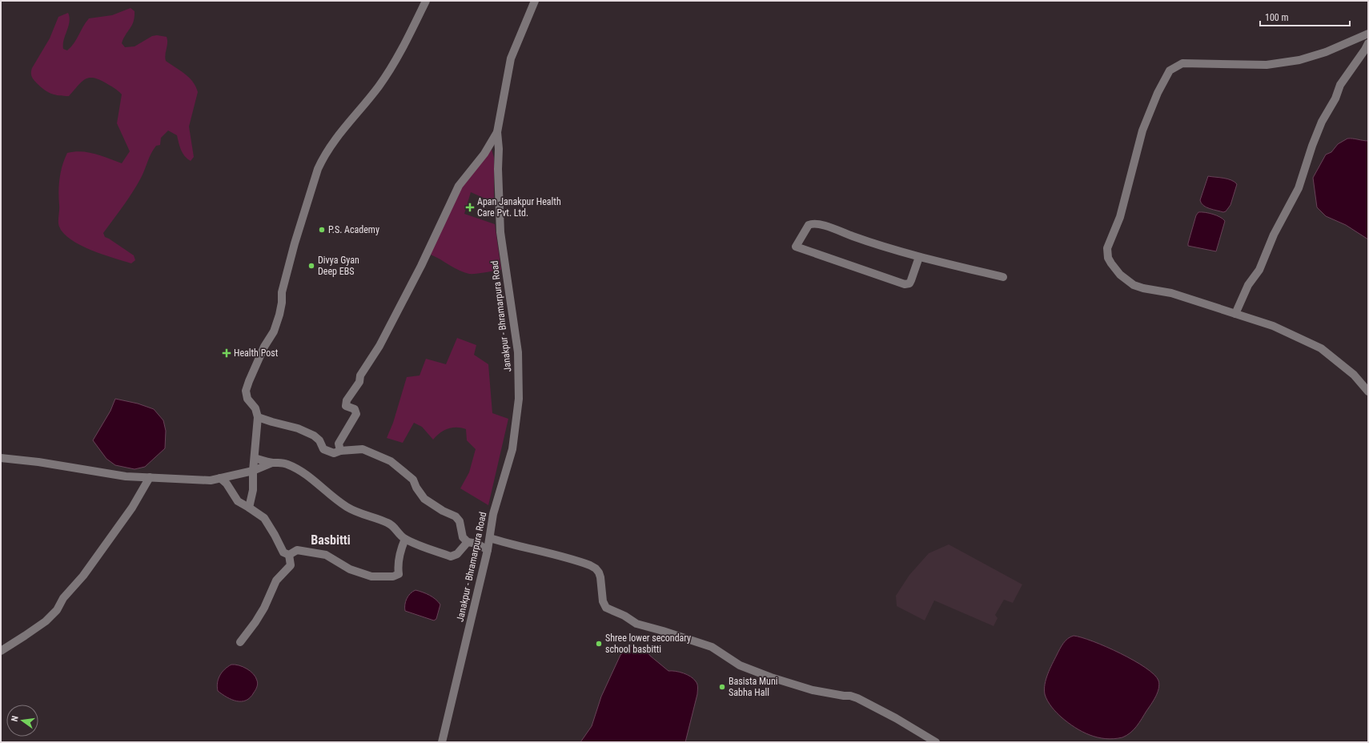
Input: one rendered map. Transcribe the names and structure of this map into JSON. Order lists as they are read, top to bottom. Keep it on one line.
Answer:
{"streets":{"street":["Janakpur - Bhramarpura Road"]},"districts":["Basbitti"],"places":{"health":["Apan Janakpur Health Care Pvt. Ltd.","Health Post"],"other":["P.S. Academy","Divya Gyan Deep EBS","Shree lower secondary school basbitti","Basista Muni Sabha Hall"]},"scale_bar":"100 m","north":"left"}
